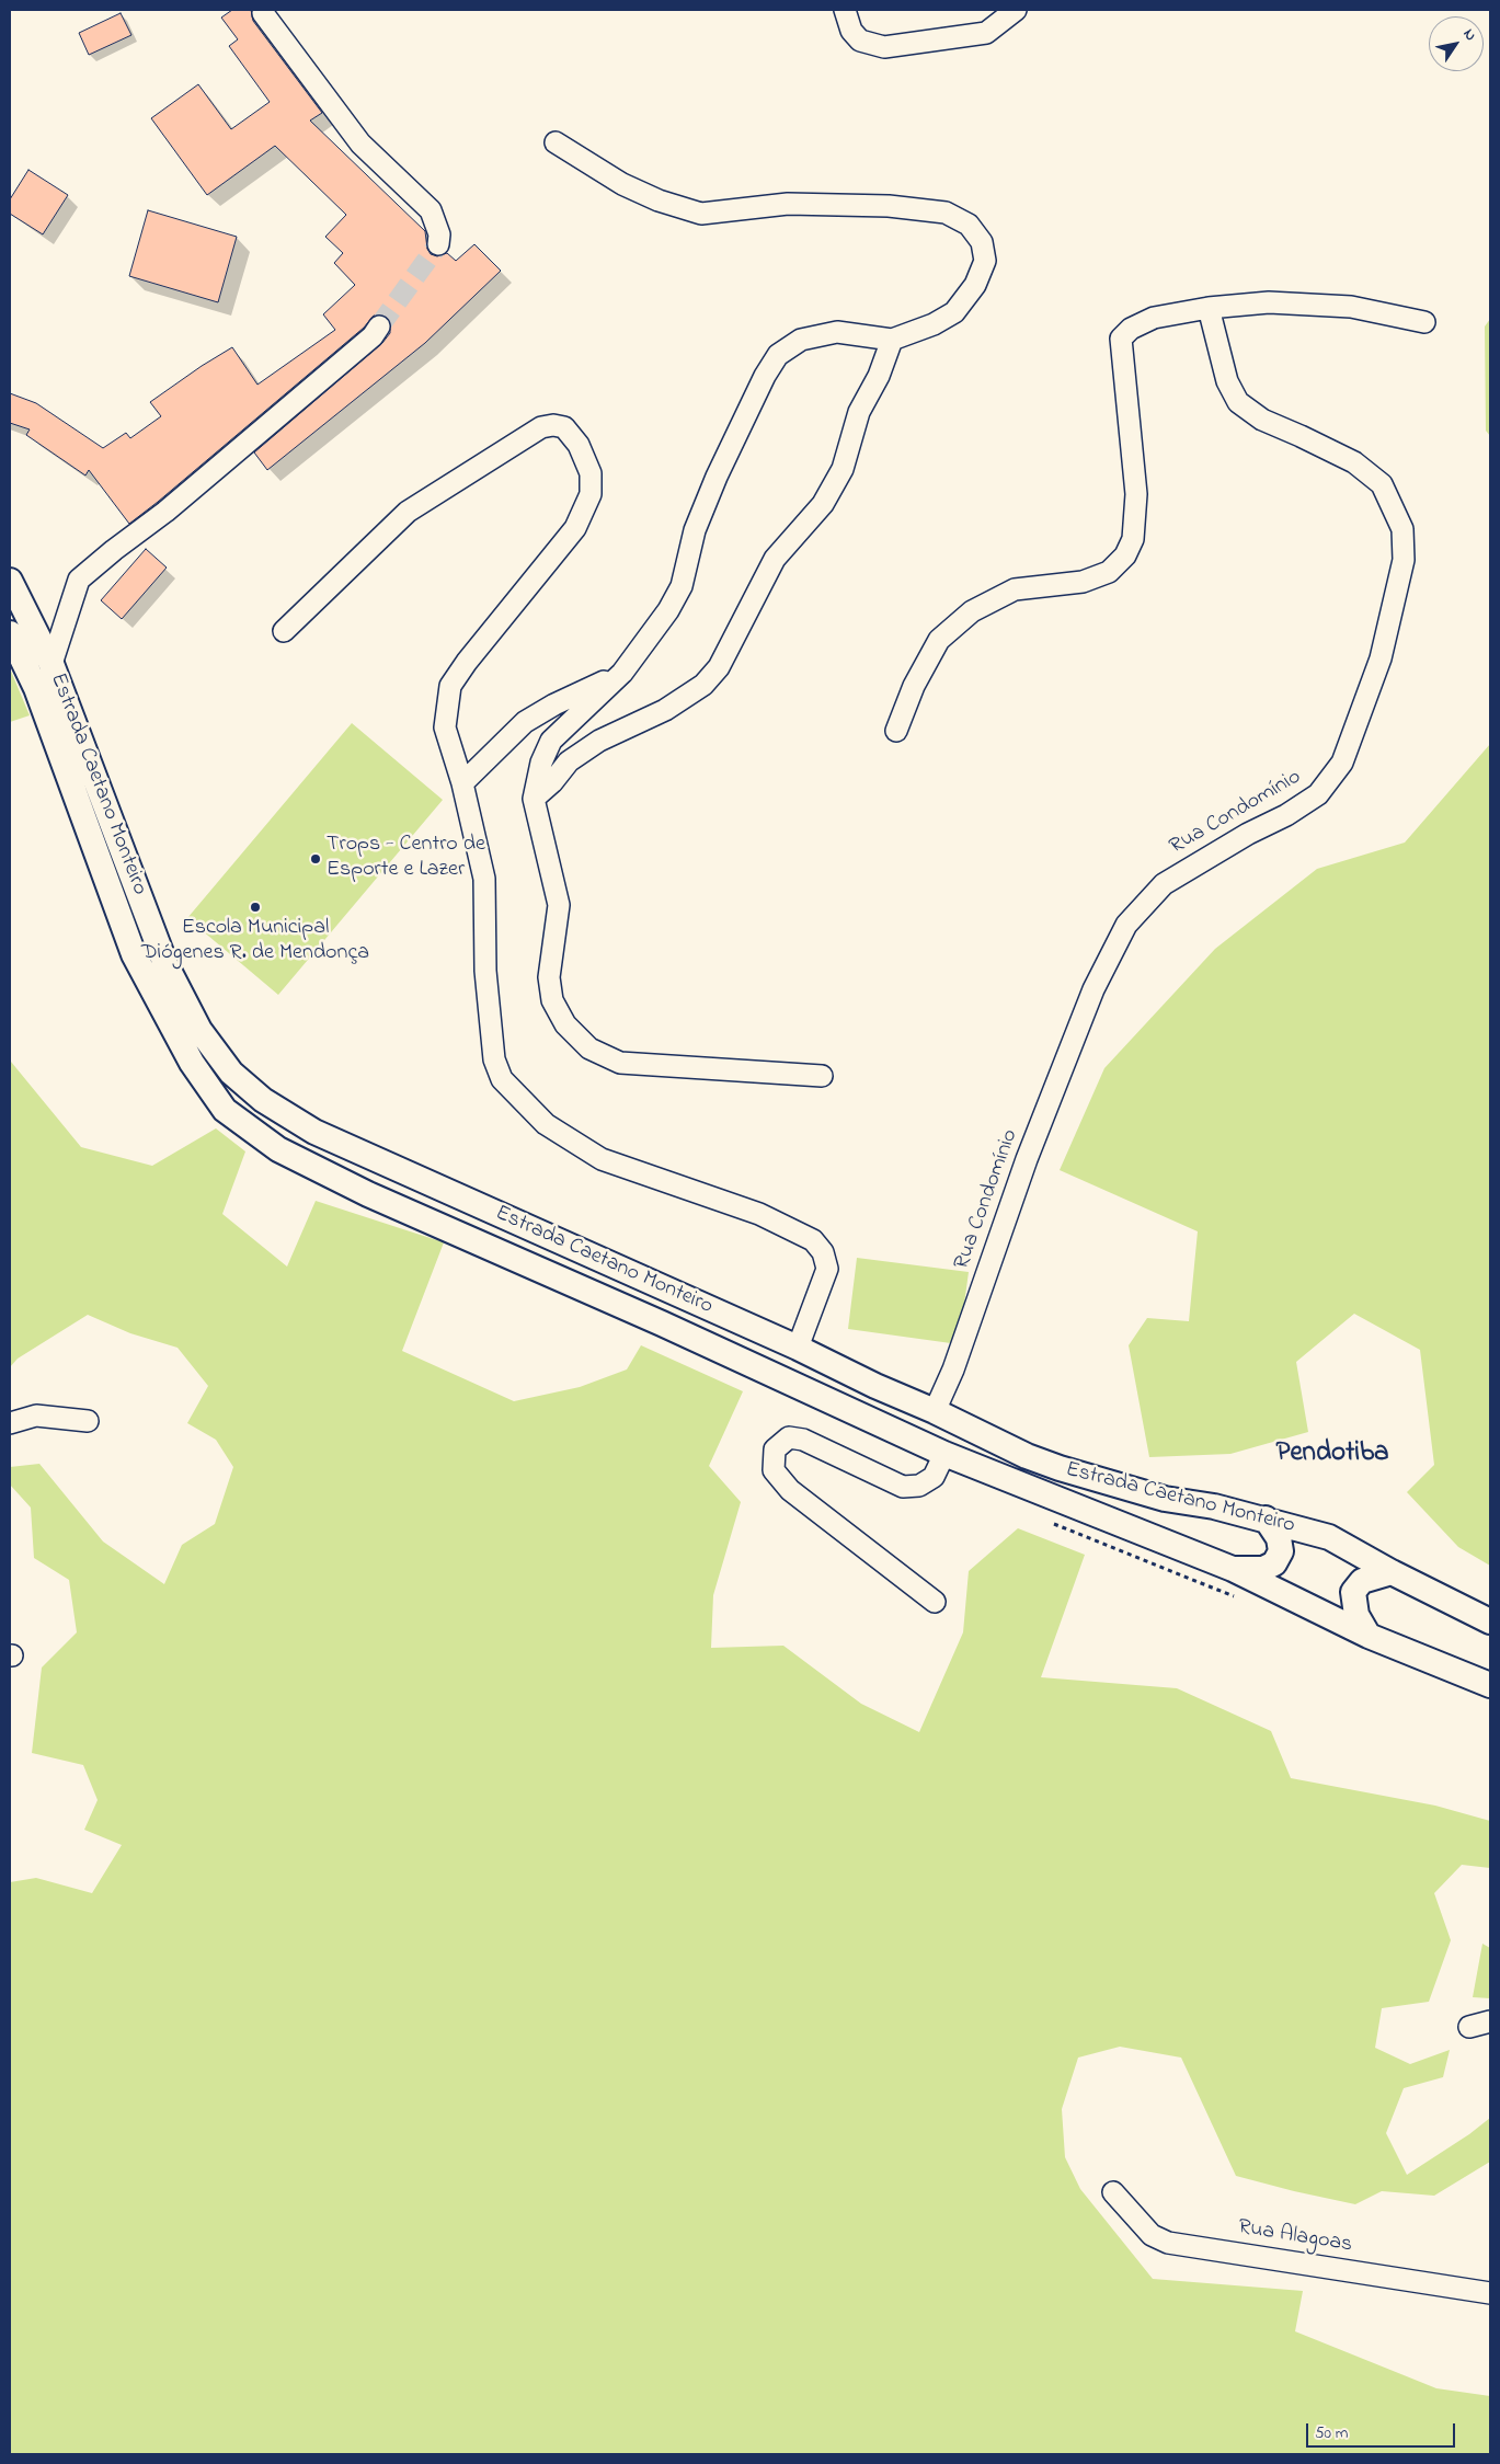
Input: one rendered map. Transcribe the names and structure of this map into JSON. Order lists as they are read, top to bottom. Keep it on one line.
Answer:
{"streets":{"main road":["Estrada Caetano Monteiro"],"street":["Rua Condomínio","Rua Alagoas"]},"crossings":[["Estrada Caetano Monteiro","Rua Condomínio"]],"districts":["Pendotiba"],"places":["Trops - Centro de Esporte e Lazer","Escola Municipal Diógenes R. de Mendonça"],"scale_bar":"50 m","north":"top right"}
